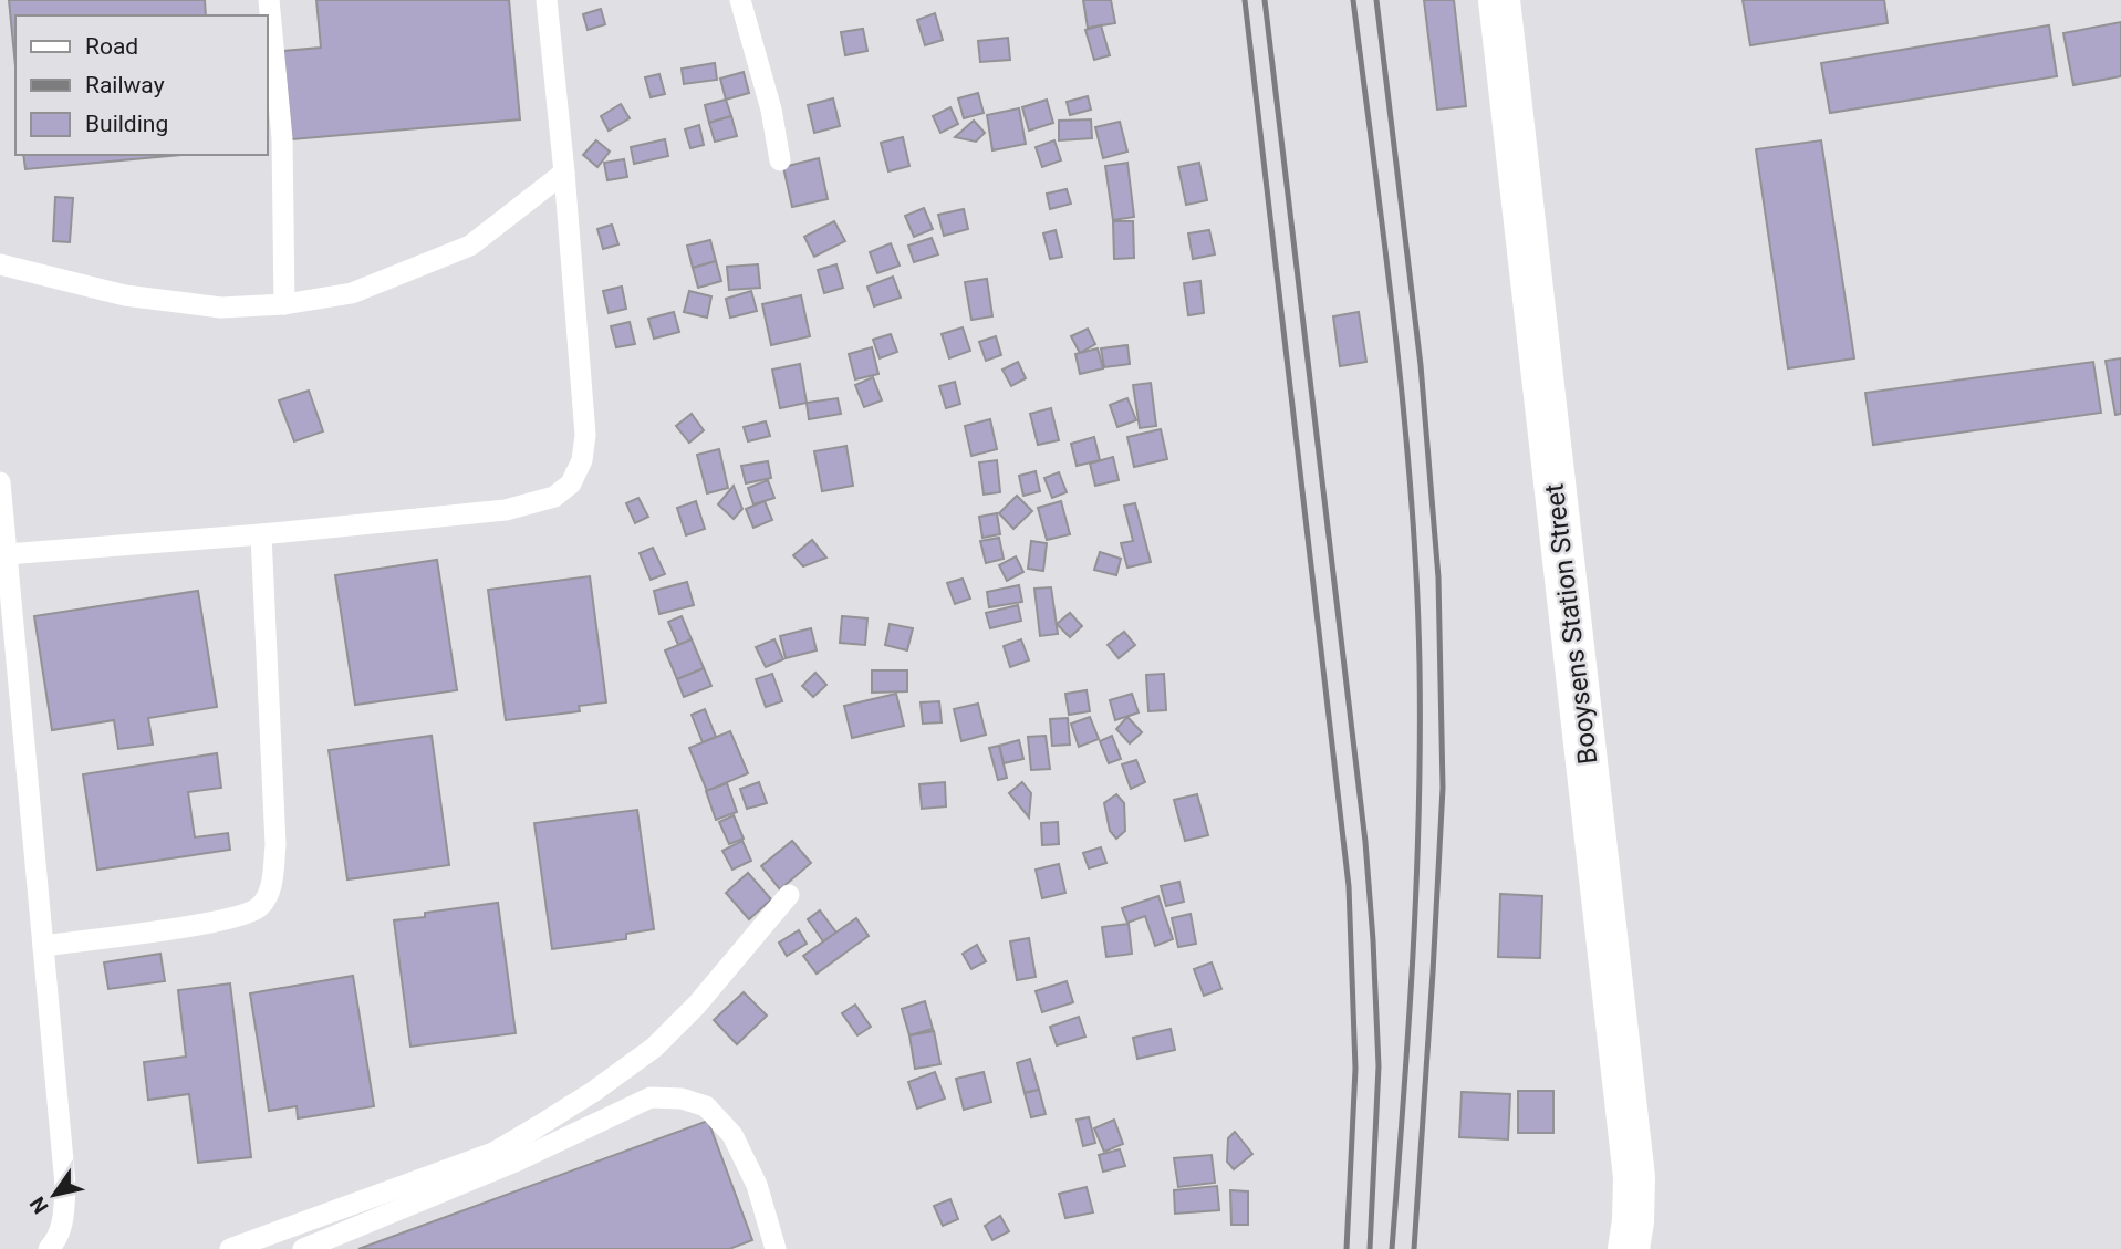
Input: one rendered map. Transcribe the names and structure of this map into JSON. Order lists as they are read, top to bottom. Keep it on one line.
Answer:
{"streets":{"street":["Booysens Station Street"]},"legend":["Road","Railway","Building"],"north":"bottom left"}
